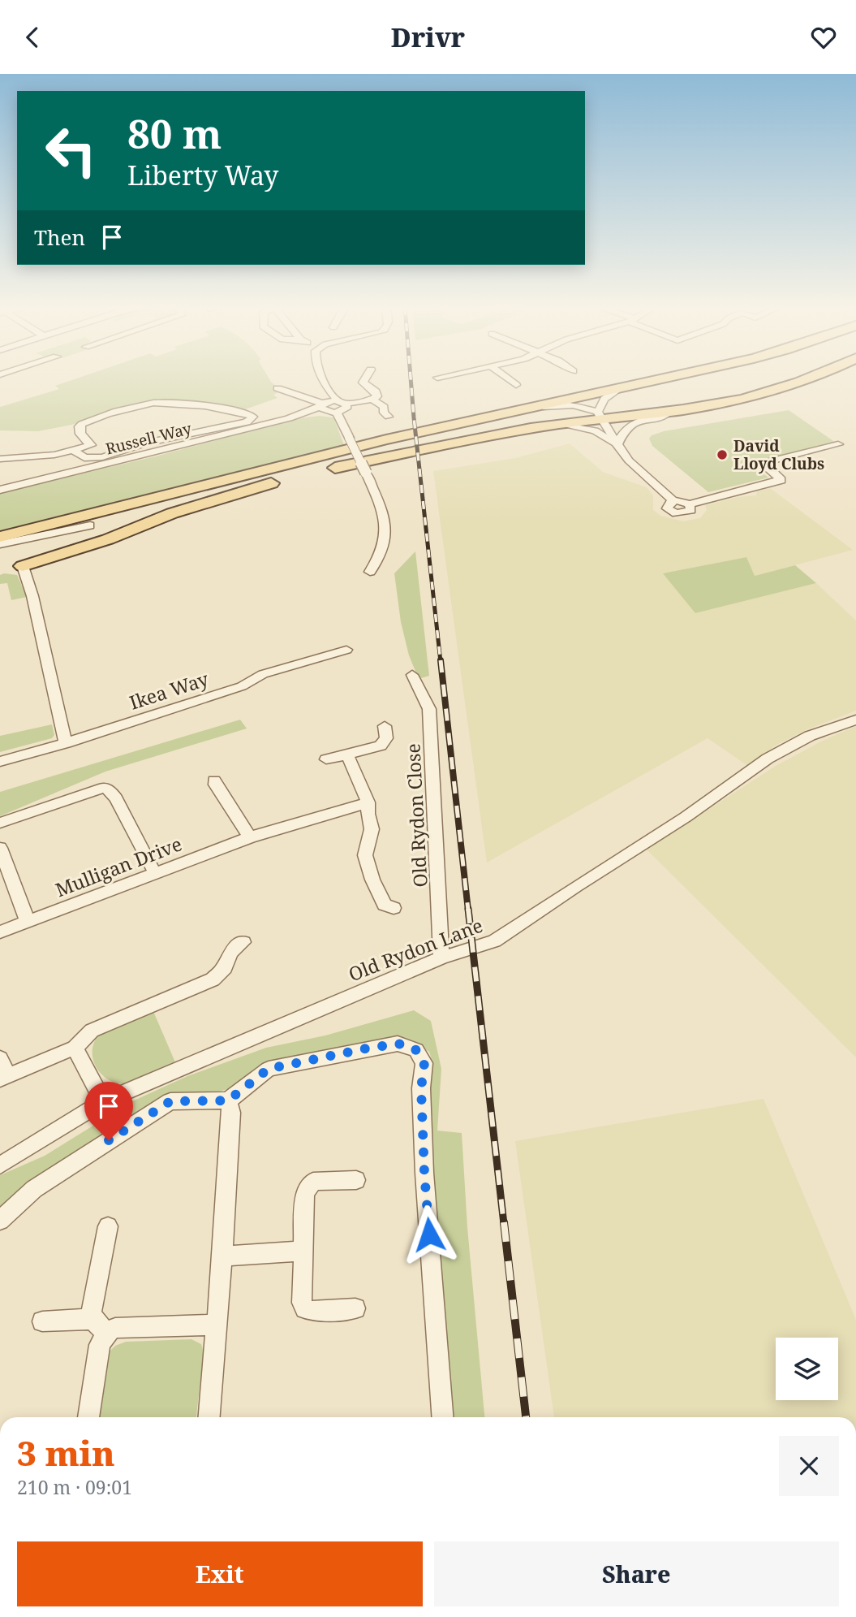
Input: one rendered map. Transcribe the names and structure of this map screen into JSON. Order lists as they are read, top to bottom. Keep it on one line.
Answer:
{"streets":{"street":["Russell Way","Ikea Way","Old Rydon Close","Mulligan Drive","Old Rydon Lane"]},"crossings":[["Old Rydon Close","Old Rydon Lane"]],"places":["David Lloyd Clubs"],"page":{"header":"Drivr","turn":["80 m","Liberty Way"],"then":"Then","heading":["3 min","210 m · 09:01"],"buttons":["Exit","Share"]}}
